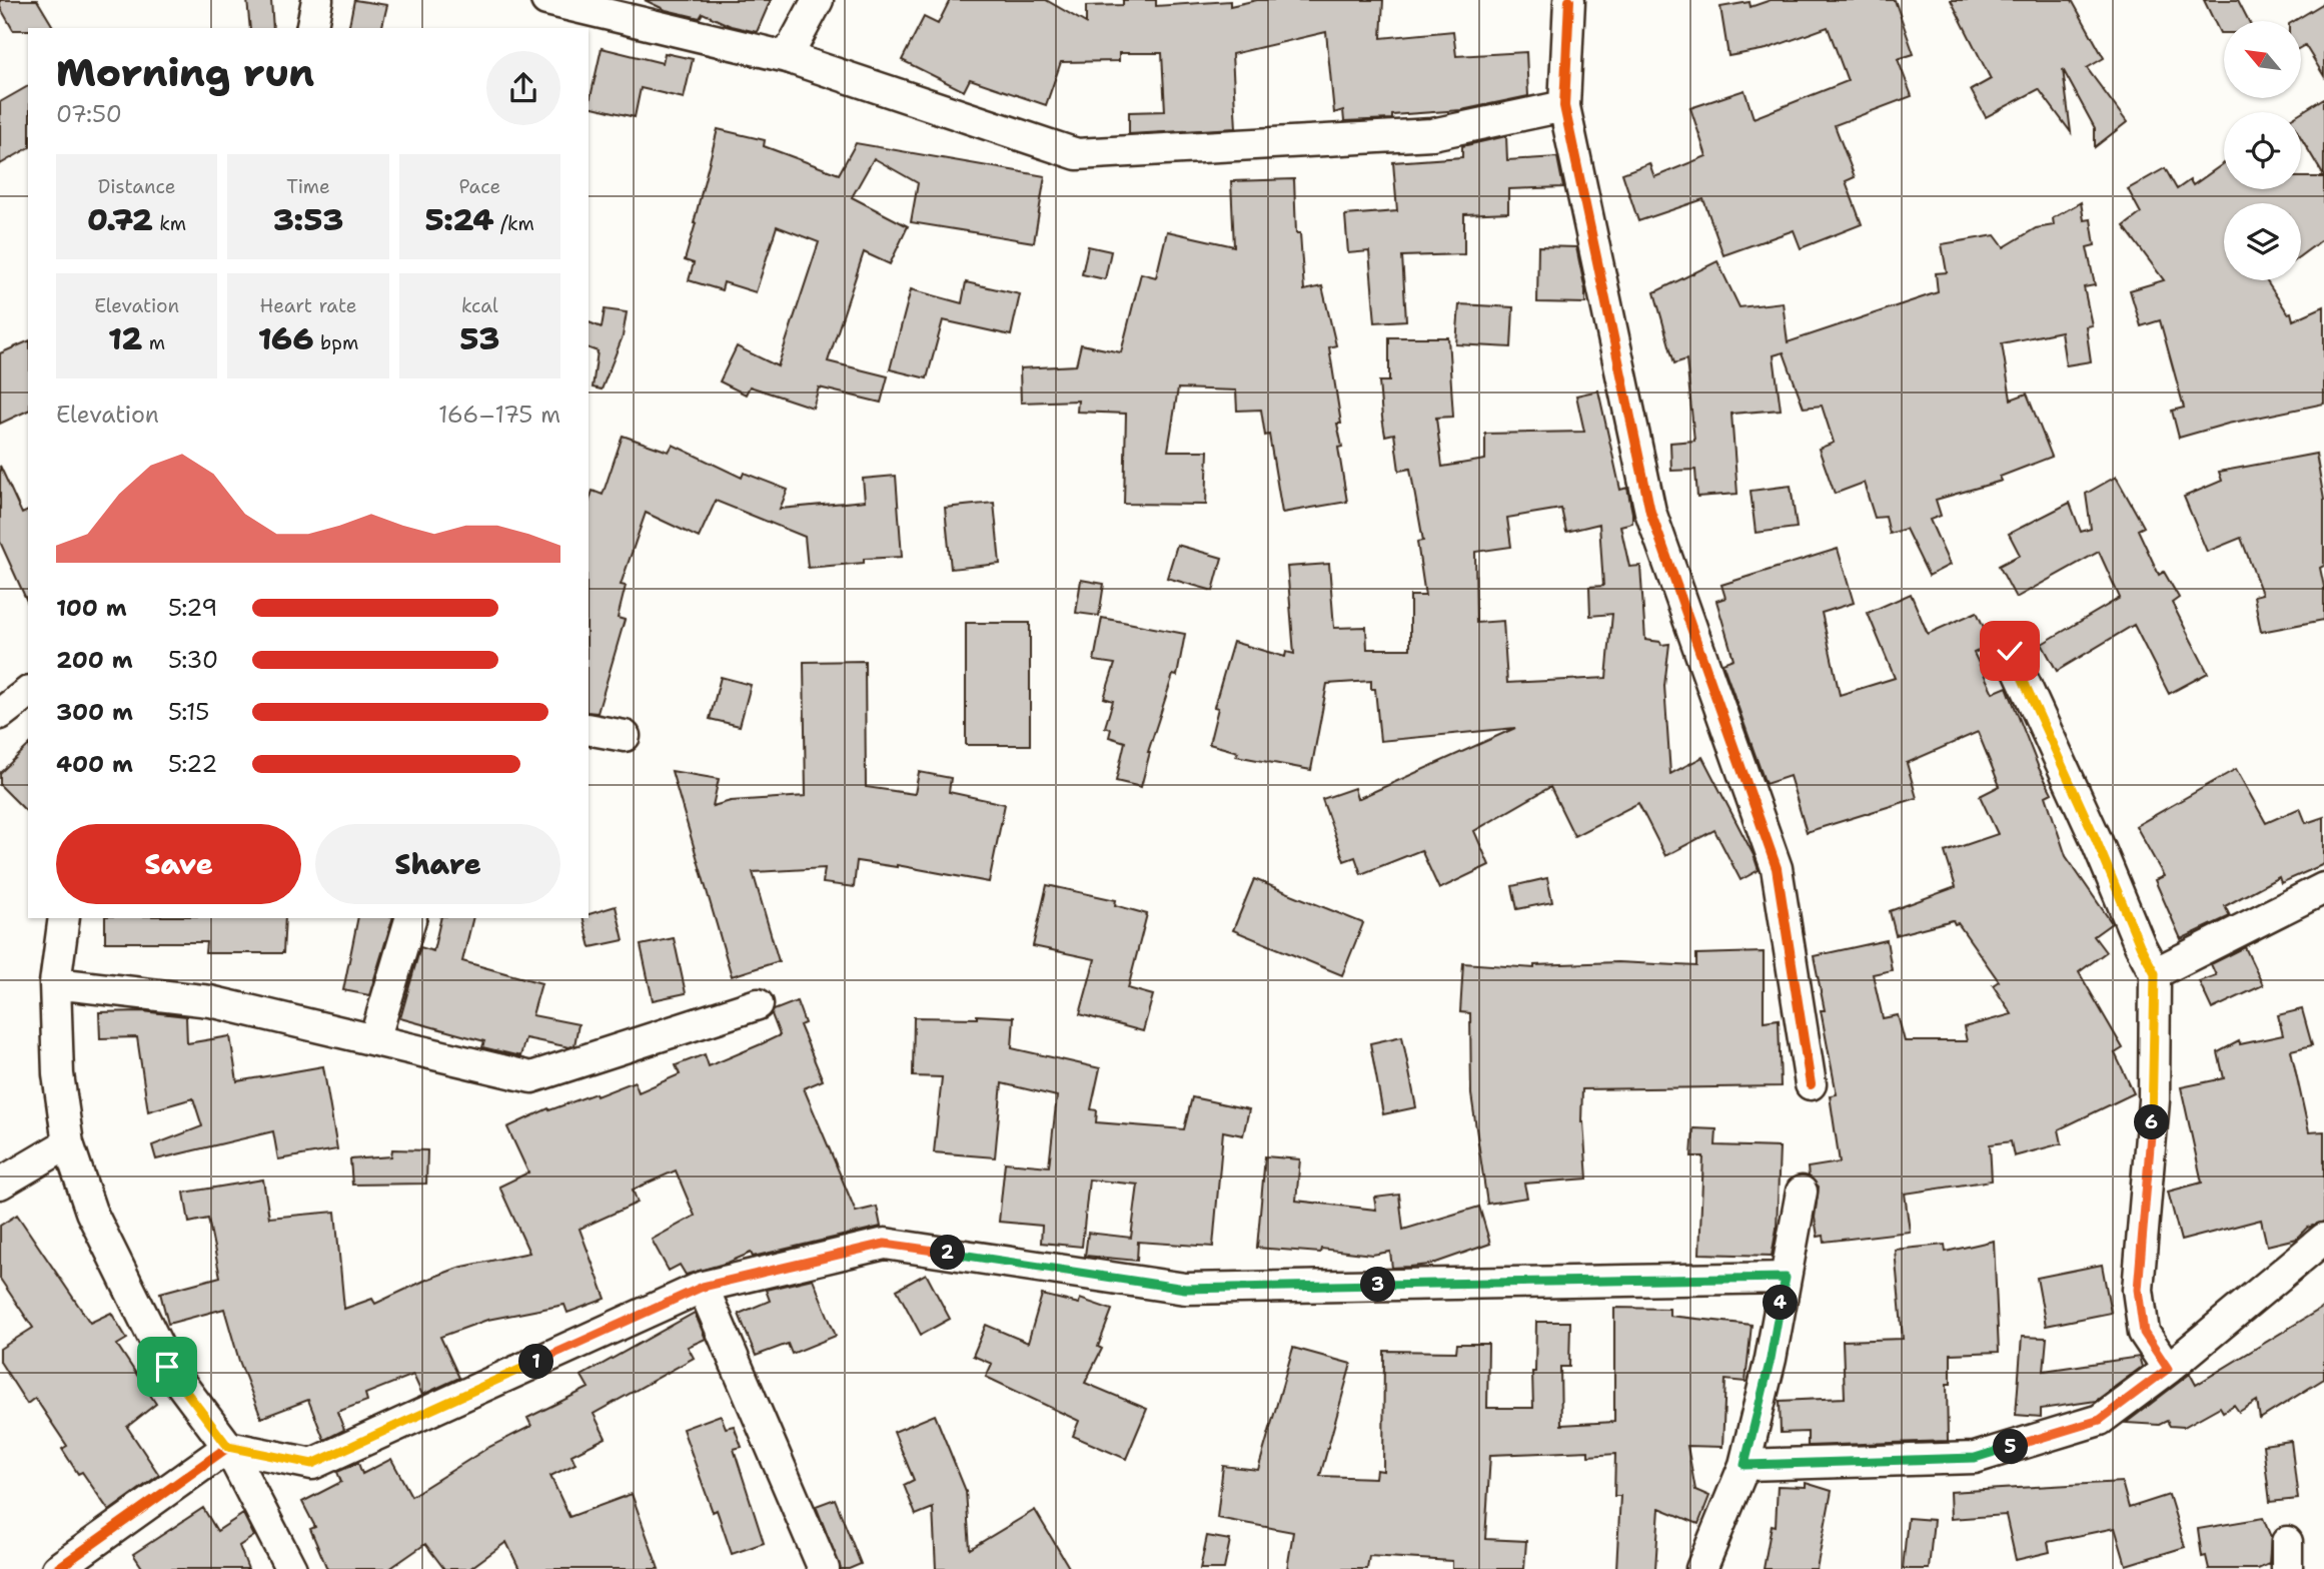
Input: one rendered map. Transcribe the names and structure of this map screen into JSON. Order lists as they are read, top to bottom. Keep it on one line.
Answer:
{"north":"top left","page":{"heading":["Morning run","07:50"],"stats":[["Distance","0.72 km"],["Time","3:53"],["Pace","5:24 /km"],["Elevation","12 m"],["Heart rate","166 bpm"],["kcal","53"]],"chart":["Elevation","166–175 m"],"list":[{"name":"100 m","note":"5:29"},{"name":"200 m","note":"5:30"},{"name":"300 m","note":"5:15"},{"name":"400 m","note":"5:22"}],"buttons":["Save","Share"],"pins":["6","2","3","4","1","5"]}}
